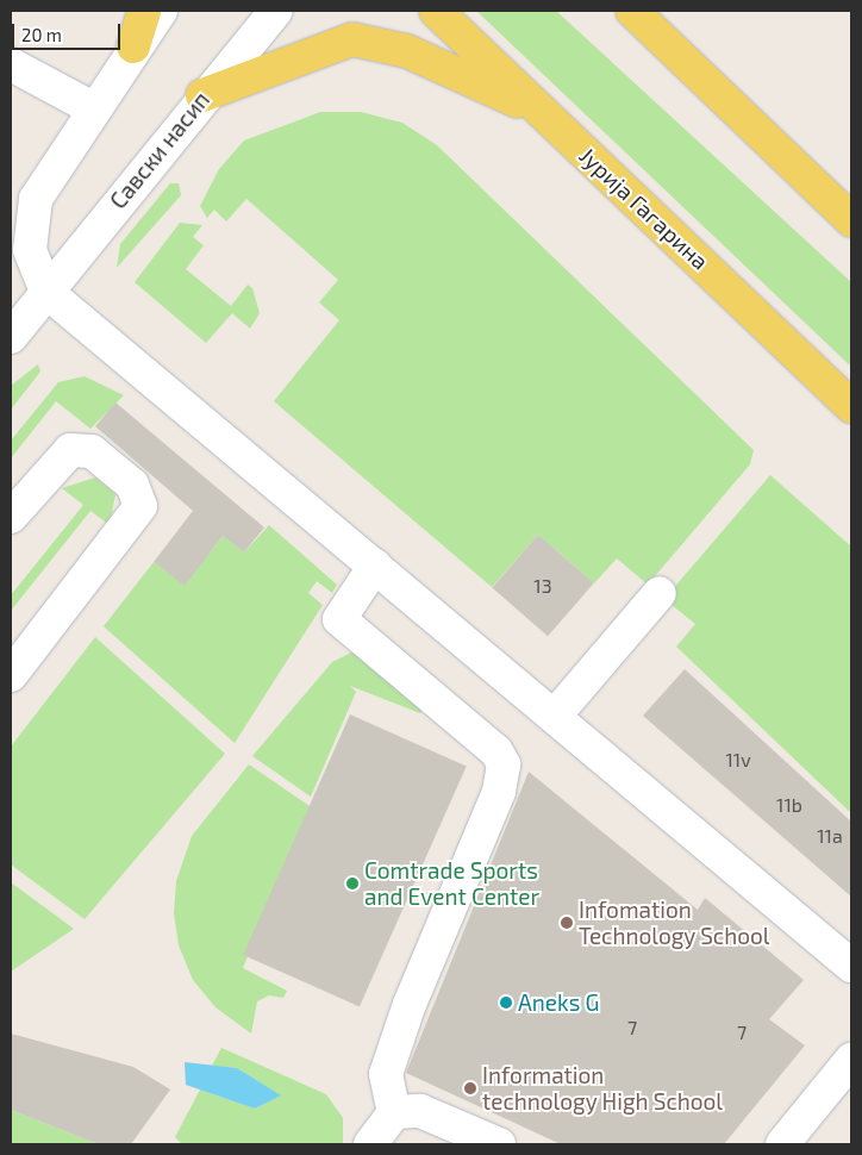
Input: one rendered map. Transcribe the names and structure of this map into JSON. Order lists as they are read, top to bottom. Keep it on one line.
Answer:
{"streets":{"main road":["Јурија Гагарина"],"street":["Савски насип"]},"places":["Comtrade Sports and Event Center","Infomation Technology School","Aneks G","Information technology High School"],"house_numbers":["13","11v","11b","11a","7","7"],"scale_bar":"20 m"}
